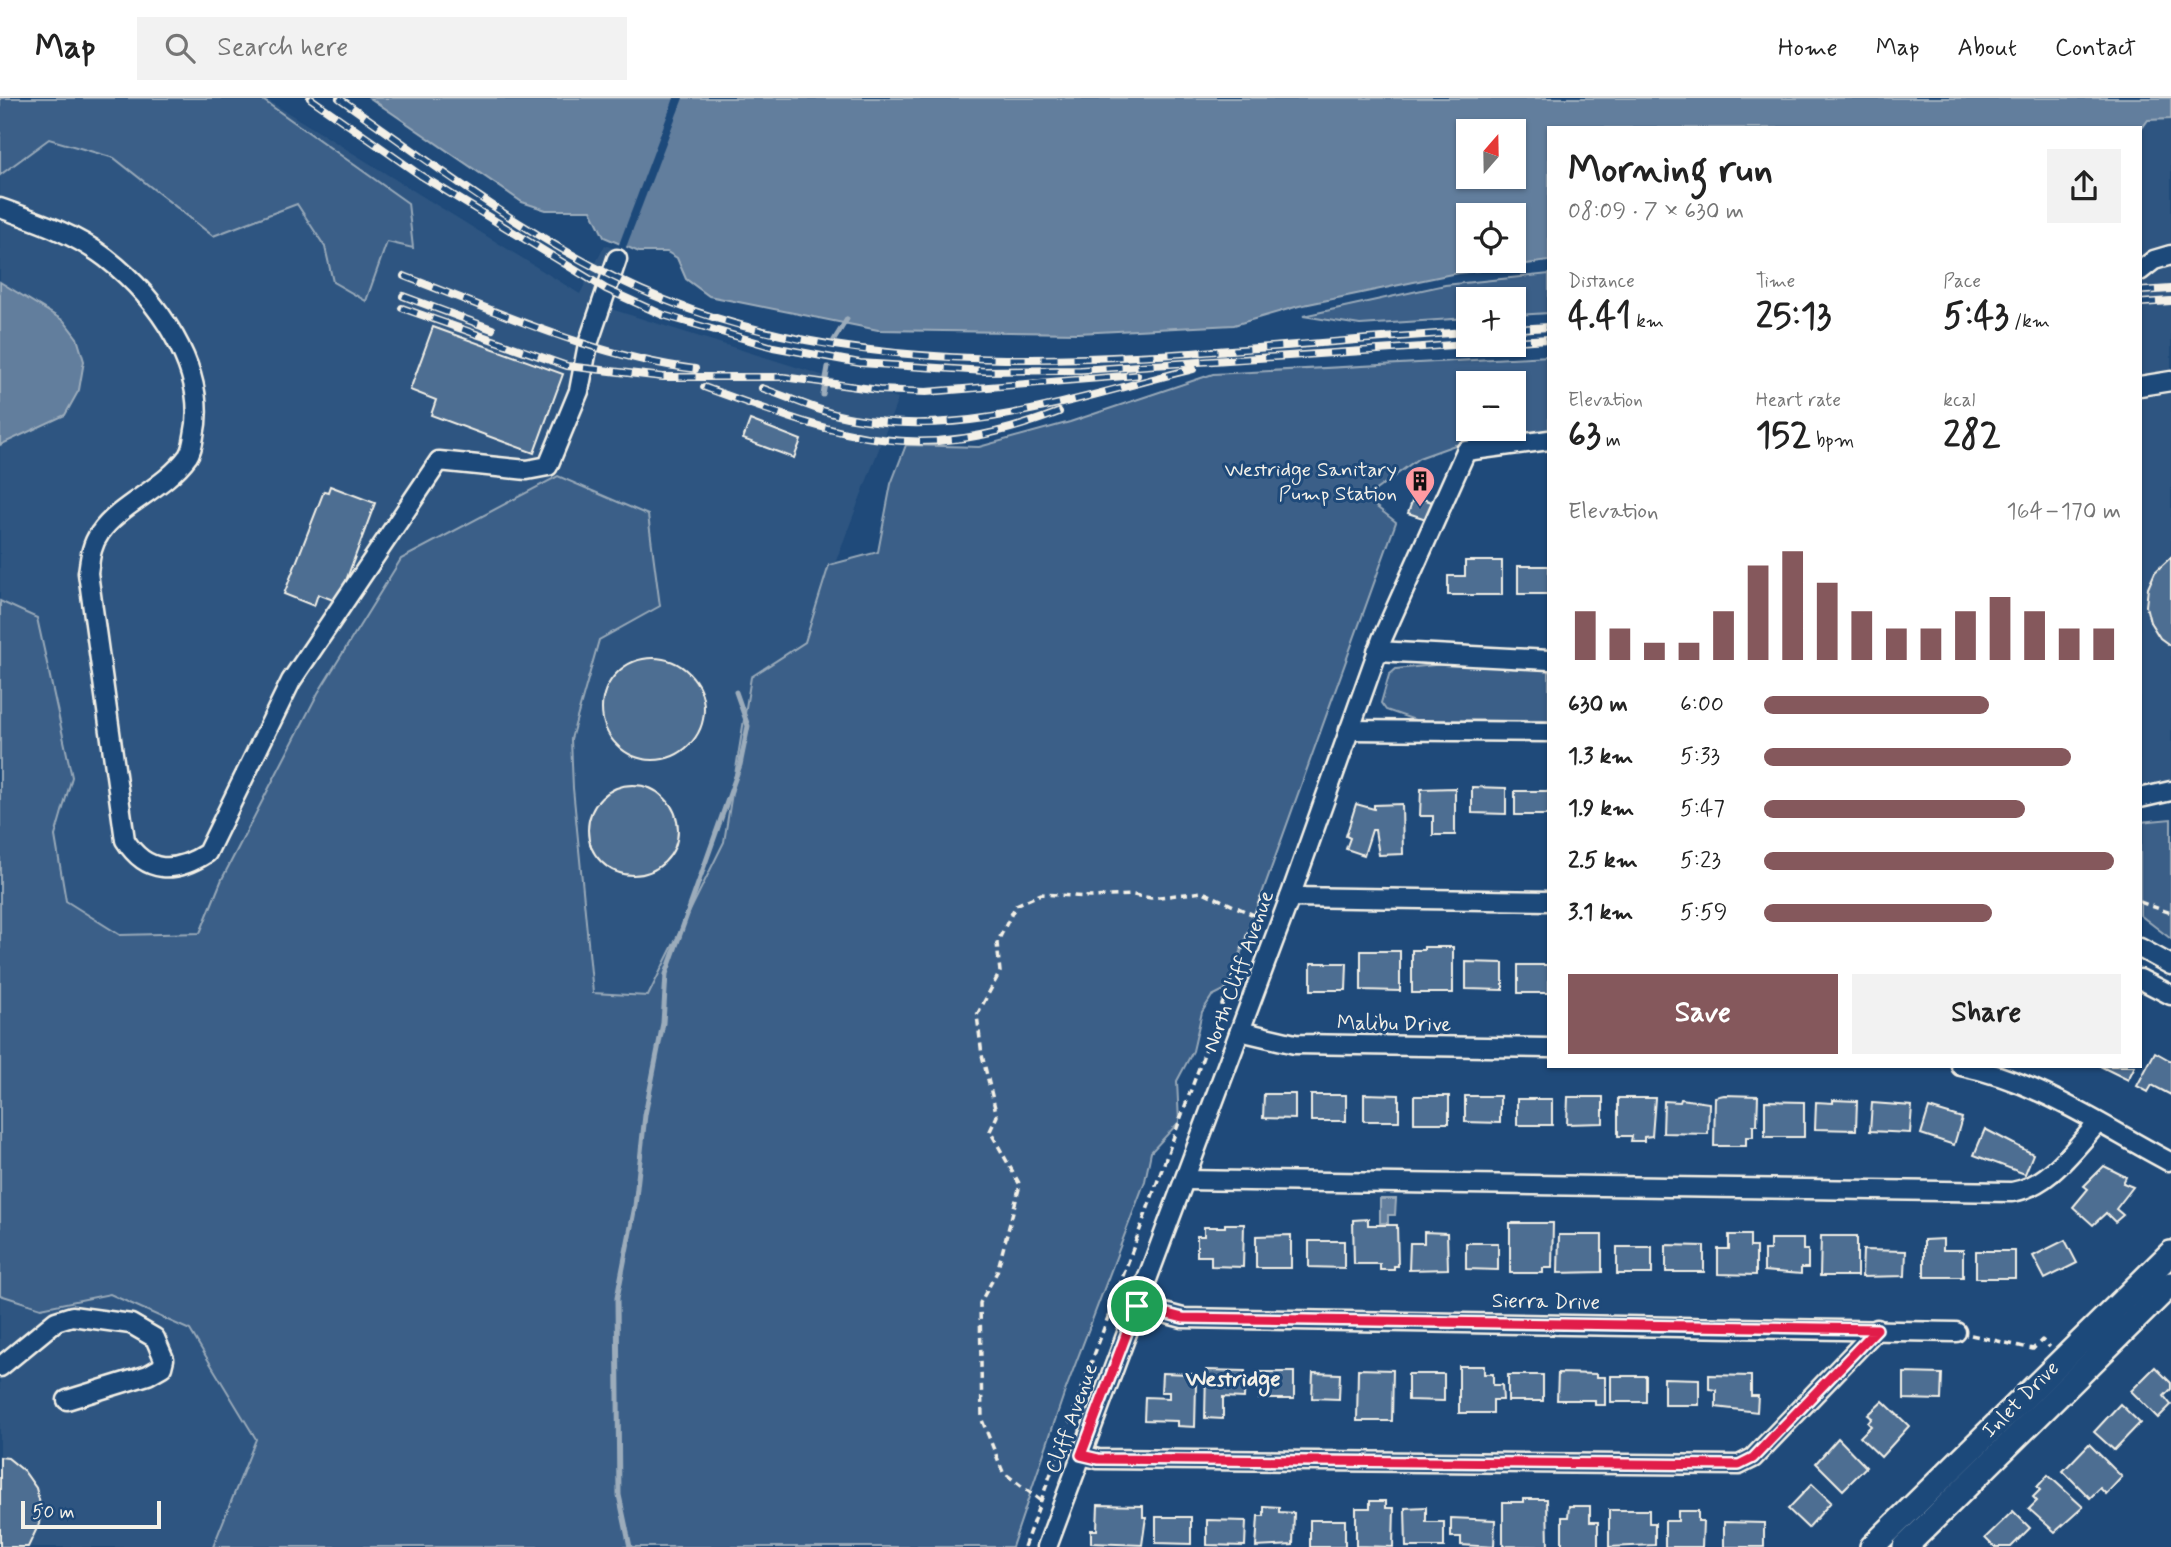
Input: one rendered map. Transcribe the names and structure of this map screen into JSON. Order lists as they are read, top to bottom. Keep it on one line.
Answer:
{"streets":{"main road":["Inlet Drive"],"street":["North Cliff Avenue","Malibu Drive","Sierra Drive","Cliff Avenue"]},"crossings":[["North Cliff Avenue","Malibu Drive"],["North Cliff Avenue","Sierra Drive"],["North Cliff Avenue","Cliff Avenue"],["Sierra Drive","Cliff Avenue"]],"districts":["Westridge"],"places":{"building":["Westridge Sanitary Pump Station"]},"scale_bar":"50 m","north":"top","page":{"header":"Map","search":"Search here","nav":["Home","Map","About","Contact"],"map_buttons":["+","−"],"heading":["Morning run","08:09 · 7 × 630 m"],"stats":[["Distance","4.41 km"],["Time","25:13"],["Pace","5:43 /km"],["Elevation","63 m"],["Heart rate","152 bpm"],["kcal","282"]],"chart":["Elevation","164–170 m"],"list":[{"name":"630 m","note":"6:00"},{"name":"1.3 km","note":"5:33"},{"name":"1.9 km","note":"5:47"},{"name":"2.5 km","note":"5:23"},{"name":"3.1 km","note":"5:59"}],"buttons":["Save","Share"],"scale":"50 m"}}
